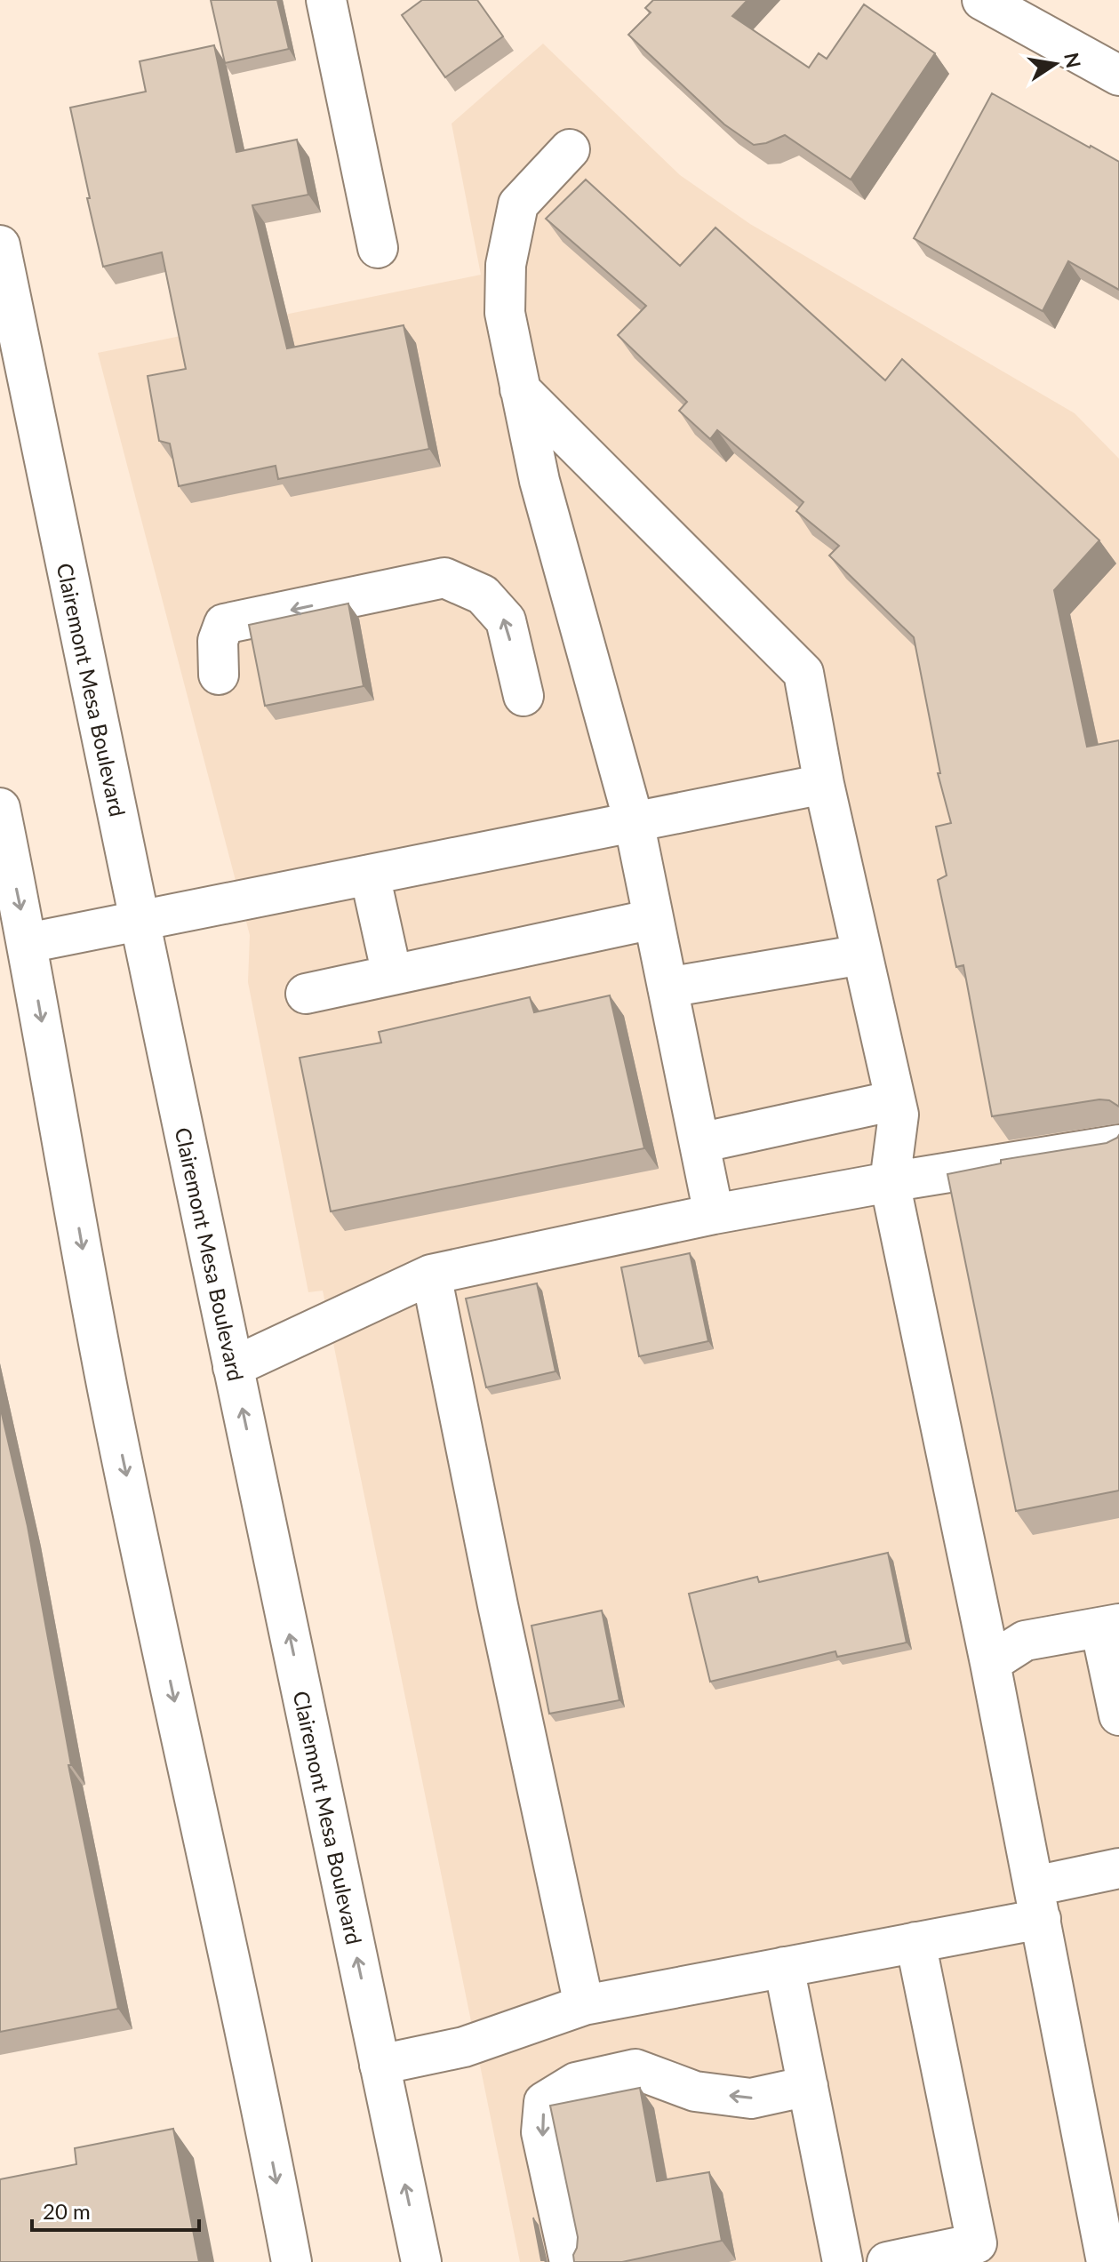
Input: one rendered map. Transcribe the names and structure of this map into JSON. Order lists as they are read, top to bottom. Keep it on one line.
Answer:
{"streets":{"main road":["Clairemont Mesa Boulevard"]},"scale_bar":"20 m","north":"right"}
